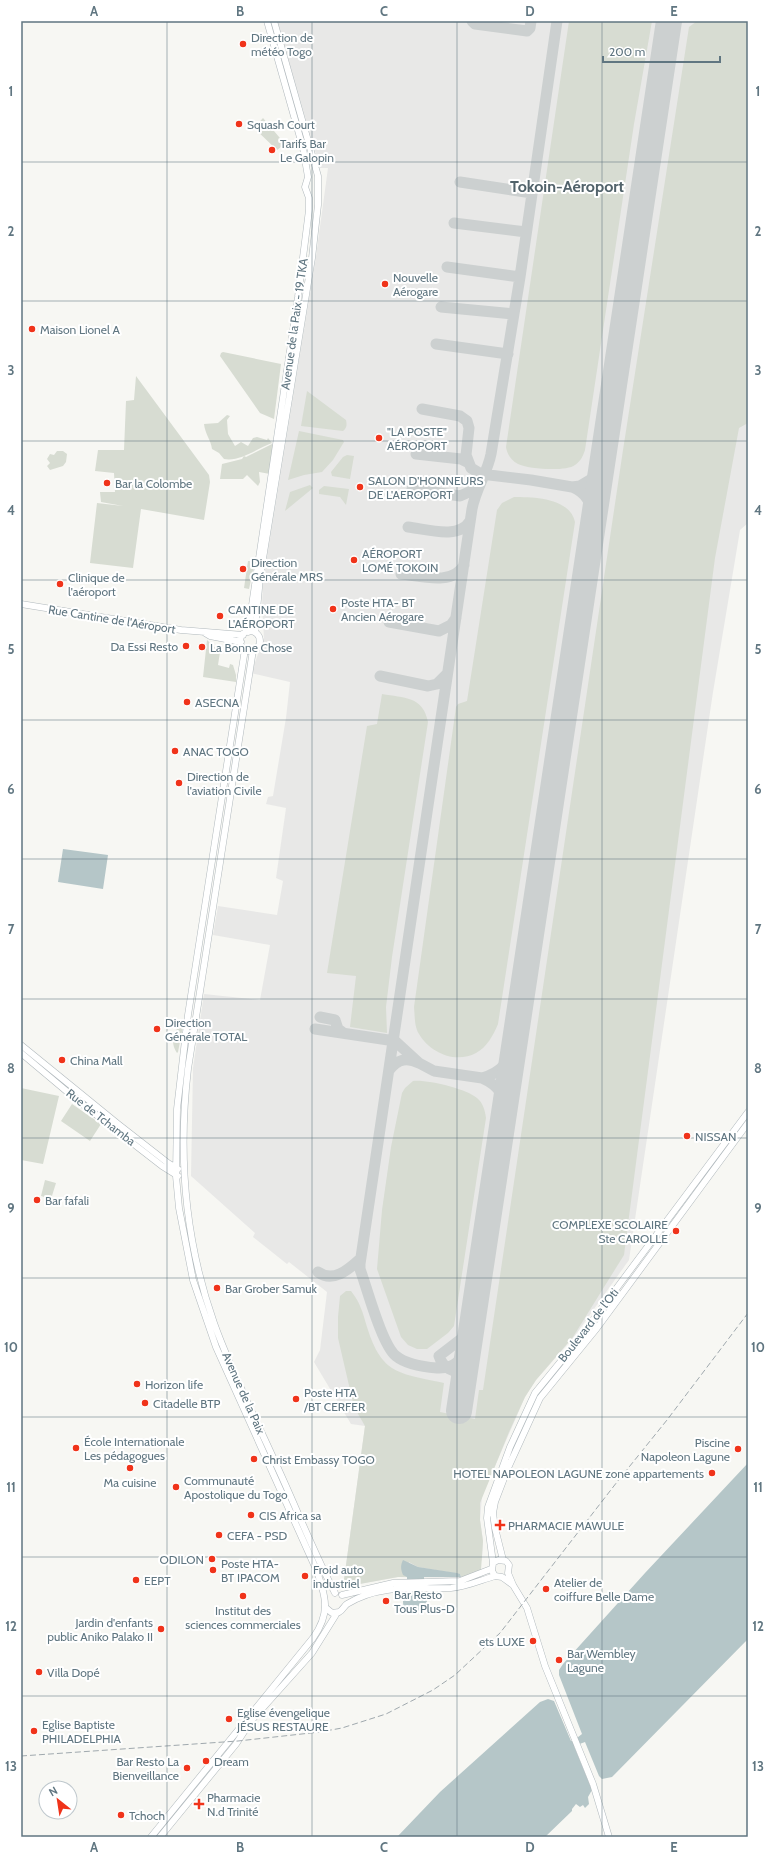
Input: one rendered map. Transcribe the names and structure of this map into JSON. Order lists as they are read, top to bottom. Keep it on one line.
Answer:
{"streets":{"main road":["Avenue de la Paix - 19 TKA","Rue Cantine de l'Aéroport","Rue de Tchamba","Boulevard de l'Oti","Avenue de la Paix"]},"crossings":[["Avenue de la Paix - 19 TKA","Avenue de la Paix"],["Rue de Tchamba","Avenue de la Paix"]],"districts":["Tokoin-Aéroport"],"places":{"other":["Direction de météo Togo","Squash Court","Tarifs Bar Le Galopin","Nouvelle Aérogare","Maison Lionel A","\"LA POSTE\" AÉROPORT","Bar la Colombe","SALON D'HONNEURS DE L'AEROPORT","AÉROPORT LOMÉ TOKOIN","Direction Générale MRS","Clinique de l'aéroport","Poste HTA- BT Ancien Aérogare","CANTINE DE L'AÉROPORT","Da Essi Resto","La Bonne Chose","ASECNA","ANAC TOGO","Direction de l'aviation Civile","Direction Générale TOTAL","China Mall","NISSAN","Bar fafali","COMPLEXE SCOLAIRE Ste CAROLLE","Bar Grober Samuk","Horizon life","Poste HTA /BT CERFER","Citadelle BTP","École Internationale Les pédagogues","Piscine Napoleon Lagune","Christ Embassy TOGO","Ma cuisine","HOTEL NAPOLEON LAGUNE zone appartements","Communauté Apostolique du Togo","CIS Africa sa","CEFA - PSD","ODILON","Poste HTA- BT IPACOM","Froid auto industriel","EEPT","Atelier de coiffure Belle Dame","Institut des sciences commerciales","Bar Resto Tous Plus-D","Jardin d'enfants public Aniko Palako II","ets LUXE","Bar Wembley Lagune","Villa Dopé","Eglise évengelique JÉSUS RESTAURE","Eglise Baptiste PHILADELPHIA","Dream","Bar Resto La Bienveillance","Tchoch"],"health":["PHARMACIE MAWULE","Pharmacie N.d Trinité"]},"scale_bar":"200 m","north":"top left","grid":{"columns":["A","B","C","D","E"],"rows":["1","2","3","4","5","6","7","8","9","10","11","12","13"]}}
